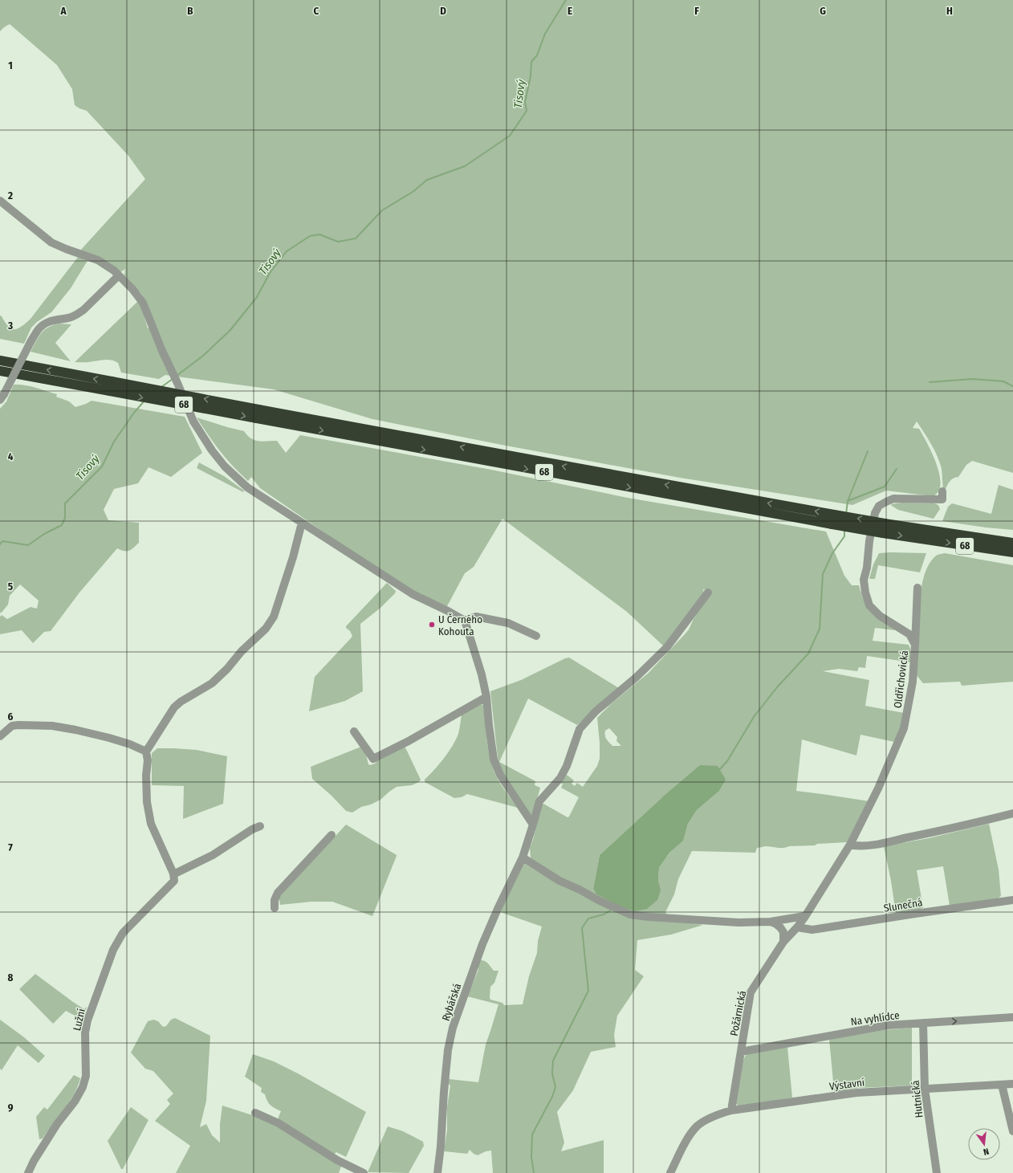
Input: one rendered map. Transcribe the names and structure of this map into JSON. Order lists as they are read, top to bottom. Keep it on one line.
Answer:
{"streets":{"highway":["68"],"street":["Oldřichovická","Slunečná","Rybářská","Požárnická","Na vyhlídce","Lužní","Výstavní","Hutnická"]},"crossings":[["Oldřichovická","Požárnická"],["Slunečná","Požárnická"],["Požárnická","Na vyhlídce"],["Požárnická","Výstavní"],["Na vyhlídce","Hutnická"],["Výstavní","Hutnická"]],"water":["Tisový"],"places":["U Černého Kohouta"],"north":"bottom","grid":{"columns":["A","B","C","D","E","F","G","H"],"rows":["1","2","3","4","5","6","7","8","9"]}}
